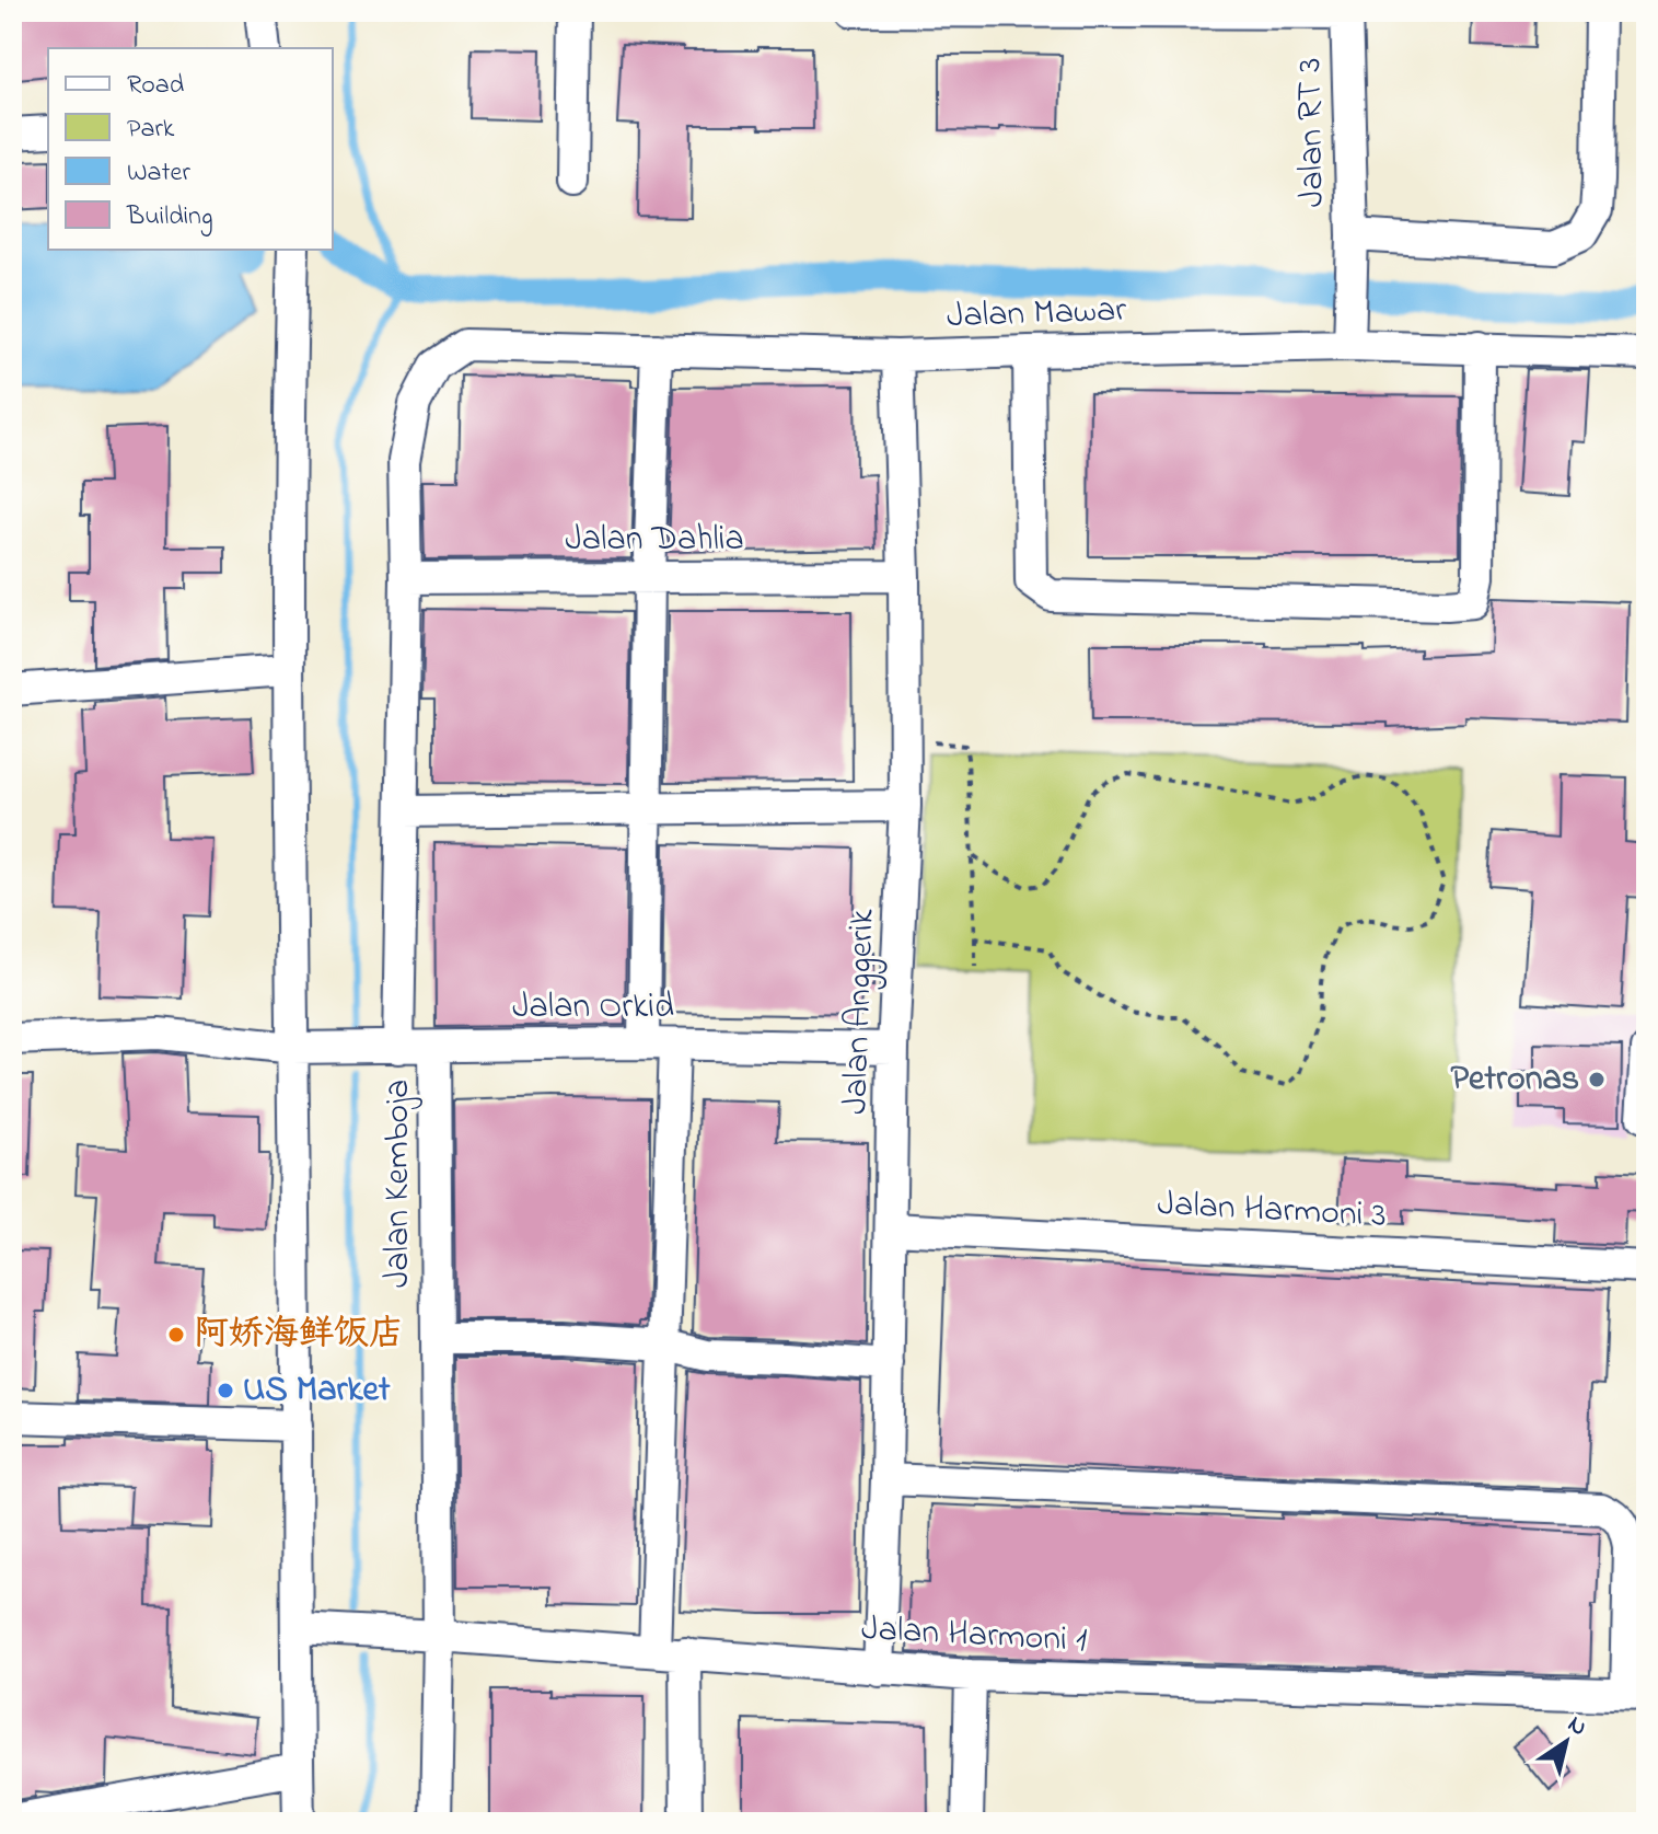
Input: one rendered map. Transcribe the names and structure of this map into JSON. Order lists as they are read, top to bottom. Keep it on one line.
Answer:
{"streets":{"street":["Jalan RT 3","Jalan Mawar","Jalan Dahlia","Jalan Orkid","Jalan Anggerik","Jalan Kemboja","Jalan Harmoni 3","Jalan Harmoni 1"]},"crossings":[["Jalan RT 3","Jalan Mawar"],["Jalan Mawar","Jalan Dahlia"],["Jalan Mawar","Jalan Anggerik"],["Jalan Dahlia","Jalan Anggerik"],["Jalan Orkid","Jalan Anggerik"],["Jalan Orkid","Jalan Kemboja"],["Jalan Anggerik","Jalan Harmoni 3"],["Jalan Anggerik","Jalan Harmoni 1"],["Jalan Kemboja","Jalan Harmoni 1"]],"places":["Petronas","阿娇海鲜饭店","US Market"],"legend":["Road","Park","Water","Building"],"north":"top right"}
